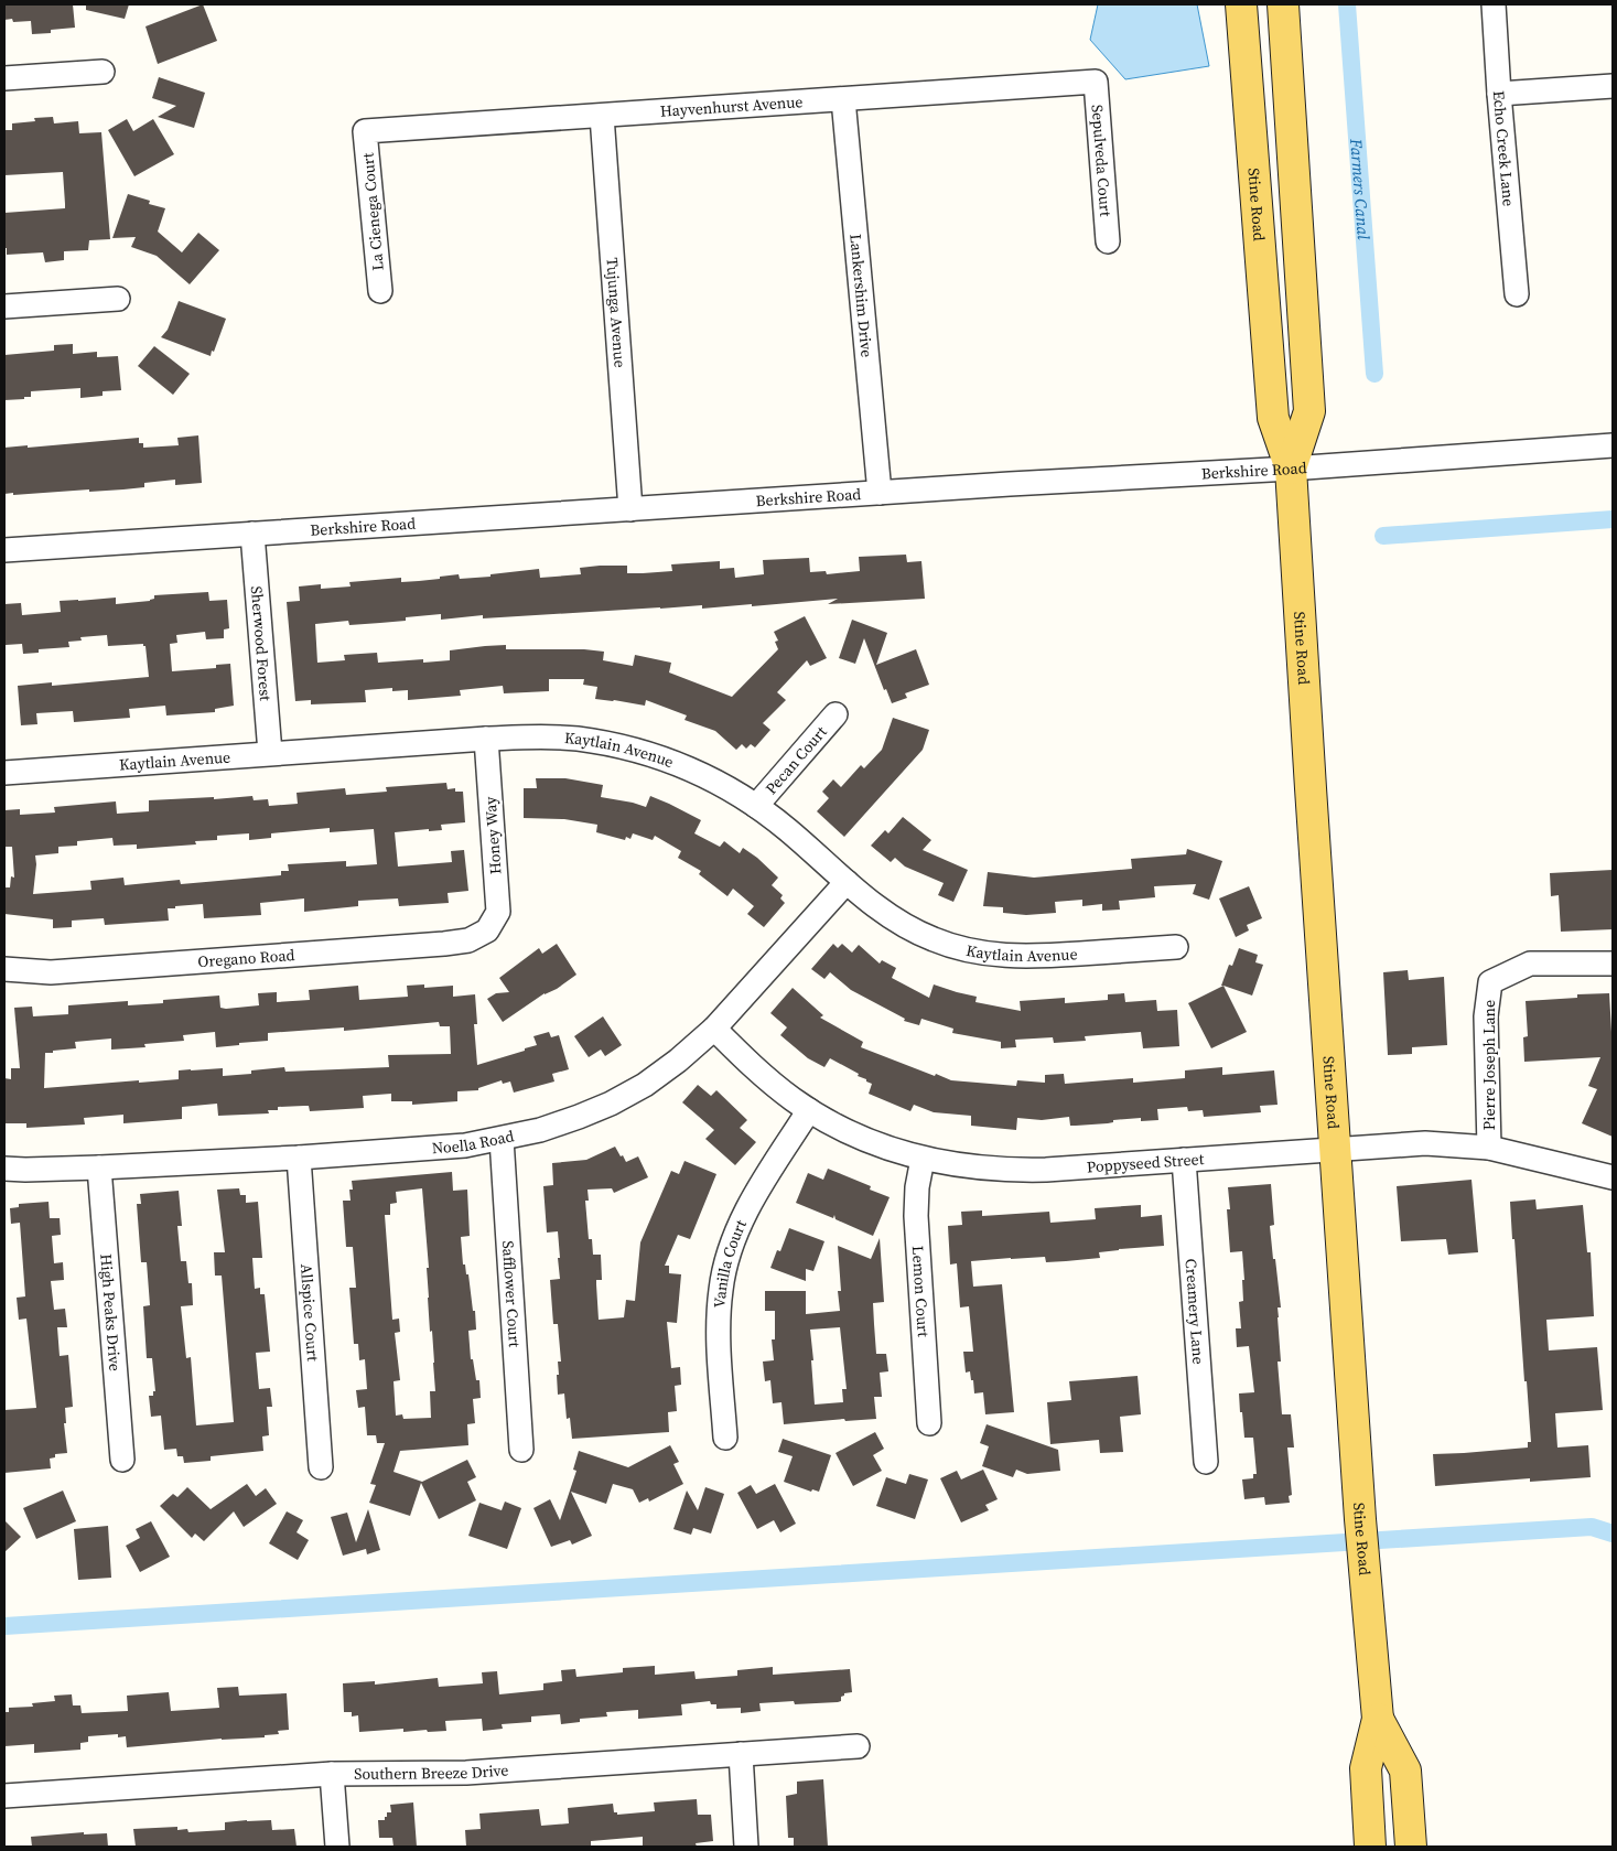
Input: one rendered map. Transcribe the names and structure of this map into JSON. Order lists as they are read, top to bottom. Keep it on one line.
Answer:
{"streets":{"main road":["Stine Road"],"street":["Hayvenhurst Avenue","Echo Creek Lane","Sepulveda Court","La Cienega Court","Lankershim Drive","Tujunga Avenue","Berkshire Road","Sherwood Forest","Kaytlain Avenue","Pecan Court","Honey Way","Oregano Road","Pierre Joseph Lane","Noella Road","Poppyseed Street","Vanilla Court","Lemon Court","Safflower Court","Creamery Lane","Allspice Court","High Peaks Drive","Southern Breeze Drive"]},"crossings":[["Hayvenhurst Avenue","Sepulveda Court"],["Hayvenhurst Avenue","La Cienega Court"],["Hayvenhurst Avenue","Lankershim Drive"],["Hayvenhurst Avenue","Tujunga Avenue"],["Stine Road","Berkshire Road"],["Stine Road","Poppyseed Street"],["Lankershim Drive","Berkshire Road"],["Tujunga Avenue","Berkshire Road"],["Berkshire Road","Sherwood Forest"],["Sherwood Forest","Kaytlain Avenue"],["Kaytlain Avenue","Pecan Court"],["Kaytlain Avenue","Honey Way"],["Kaytlain Avenue","Noella Road"],["Honey Way","Oregano Road"],["Pierre Joseph Lane","Poppyseed Street"],["Noella Road","Poppyseed Street"],["Noella Road","Safflower Court"],["Noella Road","Allspice Court"],["Noella Road","High Peaks Drive"],["Poppyseed Street","Vanilla Court"],["Poppyseed Street","Lemon Court"],["Poppyseed Street","Creamery Lane"]],"water":["Farmers Canal"]}
